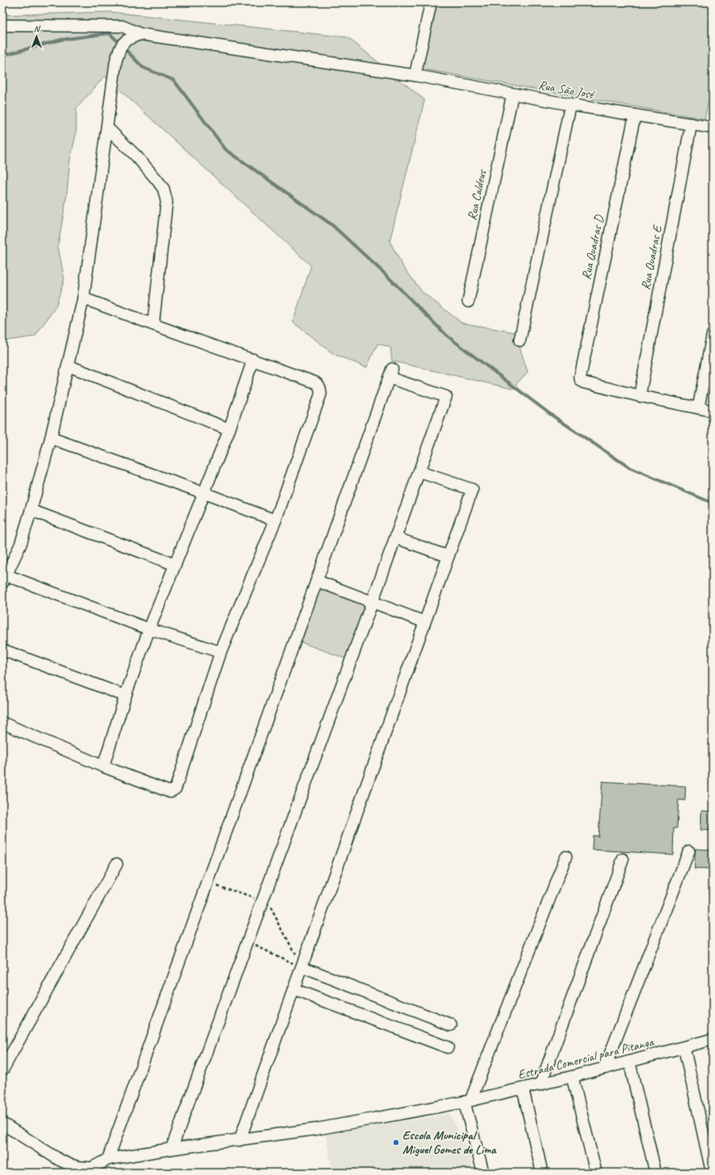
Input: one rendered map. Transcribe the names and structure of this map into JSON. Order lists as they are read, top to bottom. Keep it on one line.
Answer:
{"streets":{"street":["Rua São José","Rua Caldeus","Rua Quadras D","Rua Quadras E","Estrada Comercial para Pitanga"]},"crossings":[["Rua São José","Rua Caldeus"],["Rua São José","Rua Quadras D"],["Rua São José","Rua Quadras E"],["Rua Quadras D","Rua Quadras E"]],"places":["Escola Municipal Miguel Gomes de Lima"],"north":"top"}
